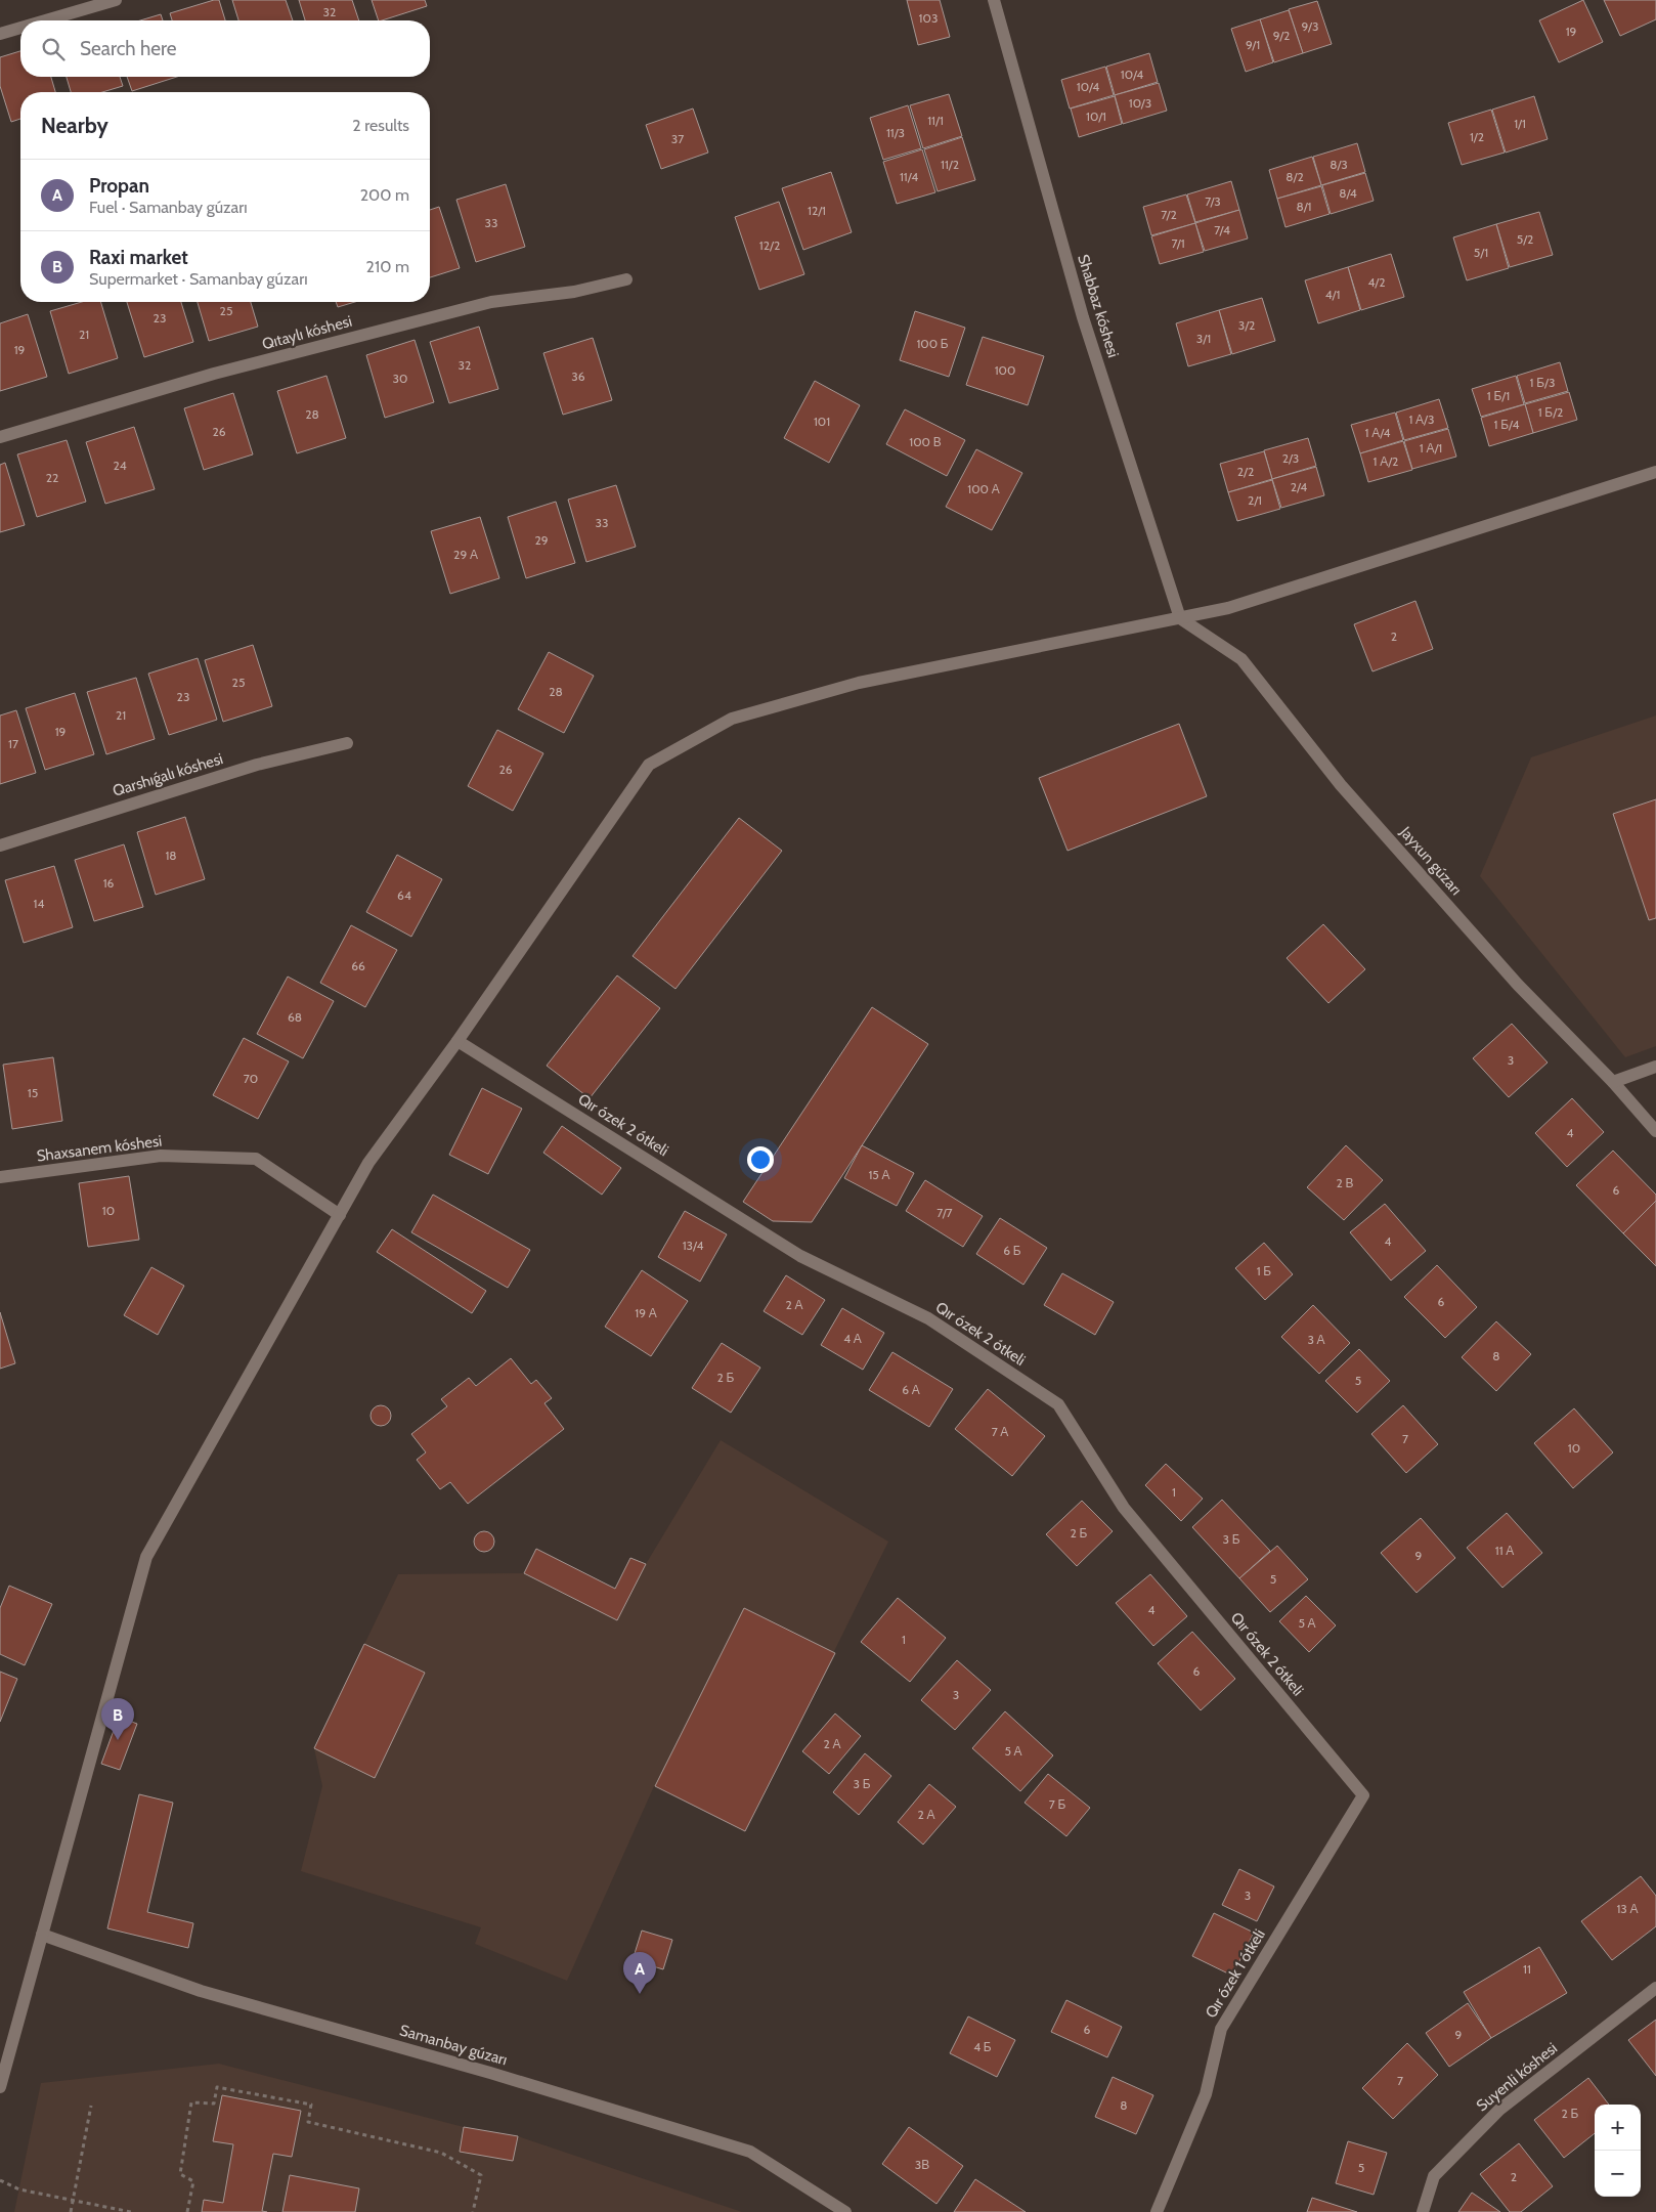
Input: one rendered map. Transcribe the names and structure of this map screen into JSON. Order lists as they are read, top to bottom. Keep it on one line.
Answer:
{"streets":{"street":["Shabbaz kóshesi","Qıtaylı kóshesi","Qarshıǵalı kóshesi","Jayxun gúzarı","Qır ózek 2 ótkeli","Shaxsanem kóshesi","Qır ózek 1 ótkeli","Samanbay gúzarı","Suyenli kóshesi"]},"crossings":[["Shabbaz kóshesi","Jayxun gúzarı"],["Qır ózek 2 ótkeli","Qır ózek 1 ótkeli"]],"house_numbers":["32","103","9/3","19","9/2","9/1","10/4","10/4","10/3","10/1","11/1","1/1","11/3","1/2","37","11/2","8/3","11/4","8/2","8/4","7/3","8/1","12/1","7/2","33","7/4","5/2","7/1","12/2","5/1","4/2","4/1","25","23","3/2","21","3/1","100 Б","19","32","100","36","30","1 Б/3","1 Б/1","1 Б/2","28","1 А/3","101","1 Б/4","26","1 А/4","100 В","1 А/1","2/3","1 А/2","24","2/2","22","2/4","100 А","2/1","33","29","29 А","2","25","28","23","21","19","17","26","18","16","64","14","66","68","3","70","15","4","15 А","2 В","6","10","7/7","4","13/4","6 Б","1 Б","6","2 А","19 А","4 А","3 А","8","2 Б","5","6 А","7 А","7","10","1","2 Б","3 Б","11 А","9","5","4","5 А","1","6","3","2 А","5 А","3 Б","7 Б","2 А","3","13 А","11","6","9","4 Б","7","8","2 Б","3В","5","2"],"page":{"search":"Search here","heading":["Nearby","2 results"],"list":[{"mark":"A","name":"Propan","note":"Fuel · Samanbay gúzarı","value":"200 m"},{"mark":"B","name":"Raxi market","note":"Supermarket · Samanbay gúzarı","value":"210 m"}],"pins":["B","A"],"map_buttons":["+","−"]}}
